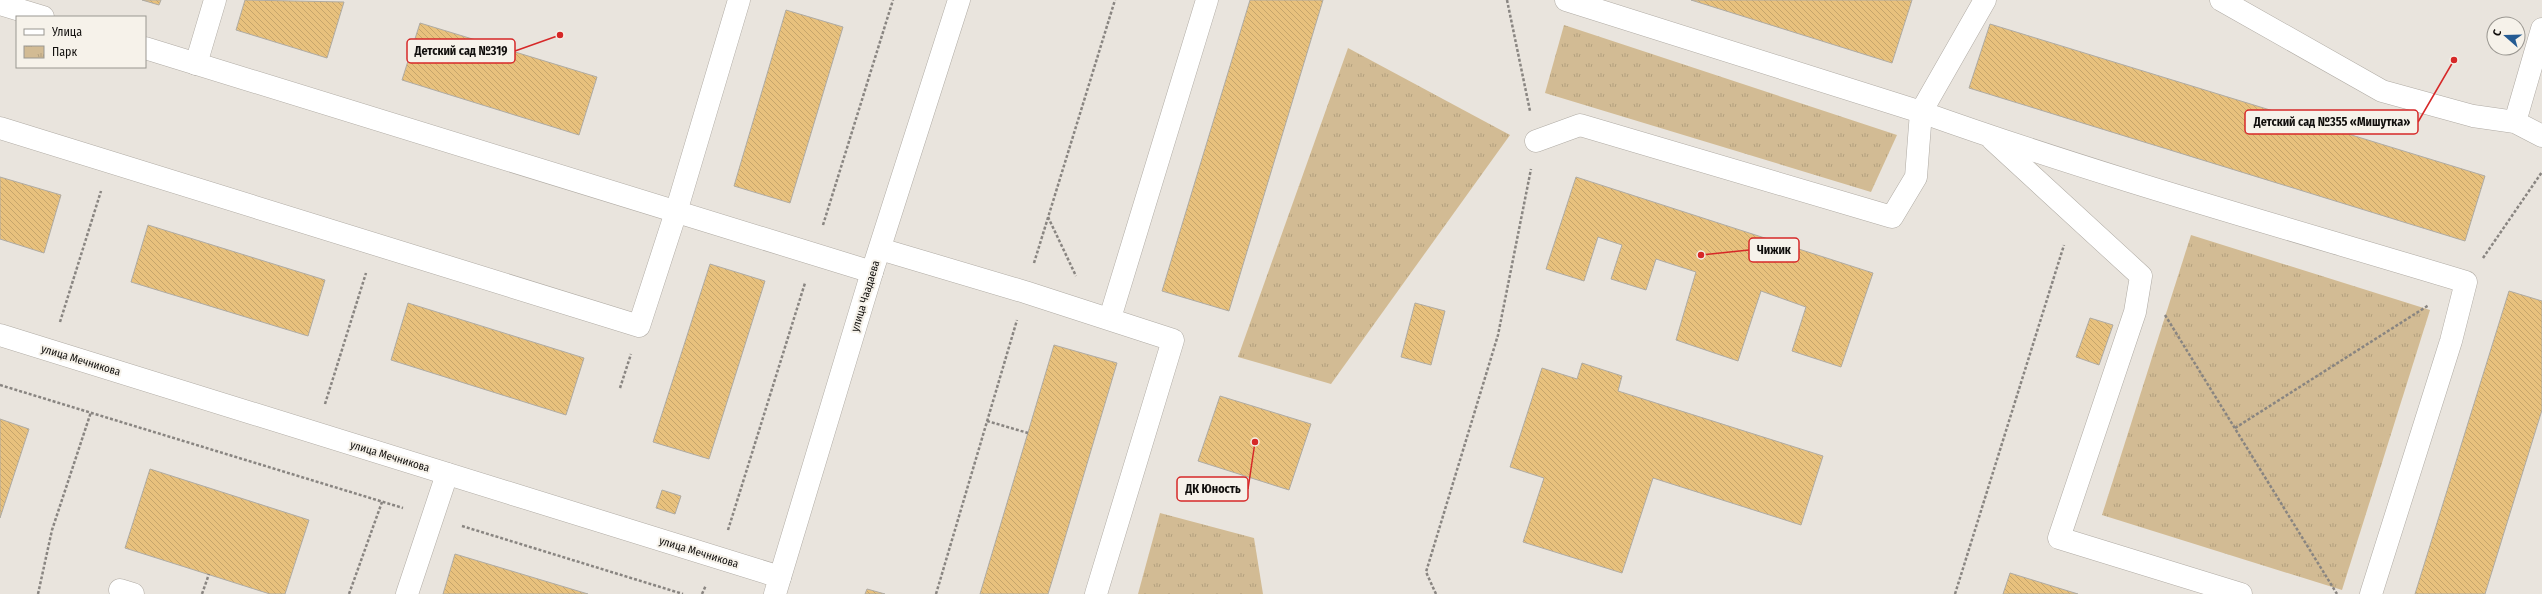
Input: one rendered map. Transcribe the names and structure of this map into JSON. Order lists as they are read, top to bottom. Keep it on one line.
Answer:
{"streets":{"street":["улица Чаадаева","улица Мечникова"]},"crossings":[["улица Чаадаева","улица Мечникова"]],"places":["Детский сад №319","Детский сад №355 «Мишутка»","Чижик","ДК Юность"],"legend":["Улица","Парк"],"north":"left"}
